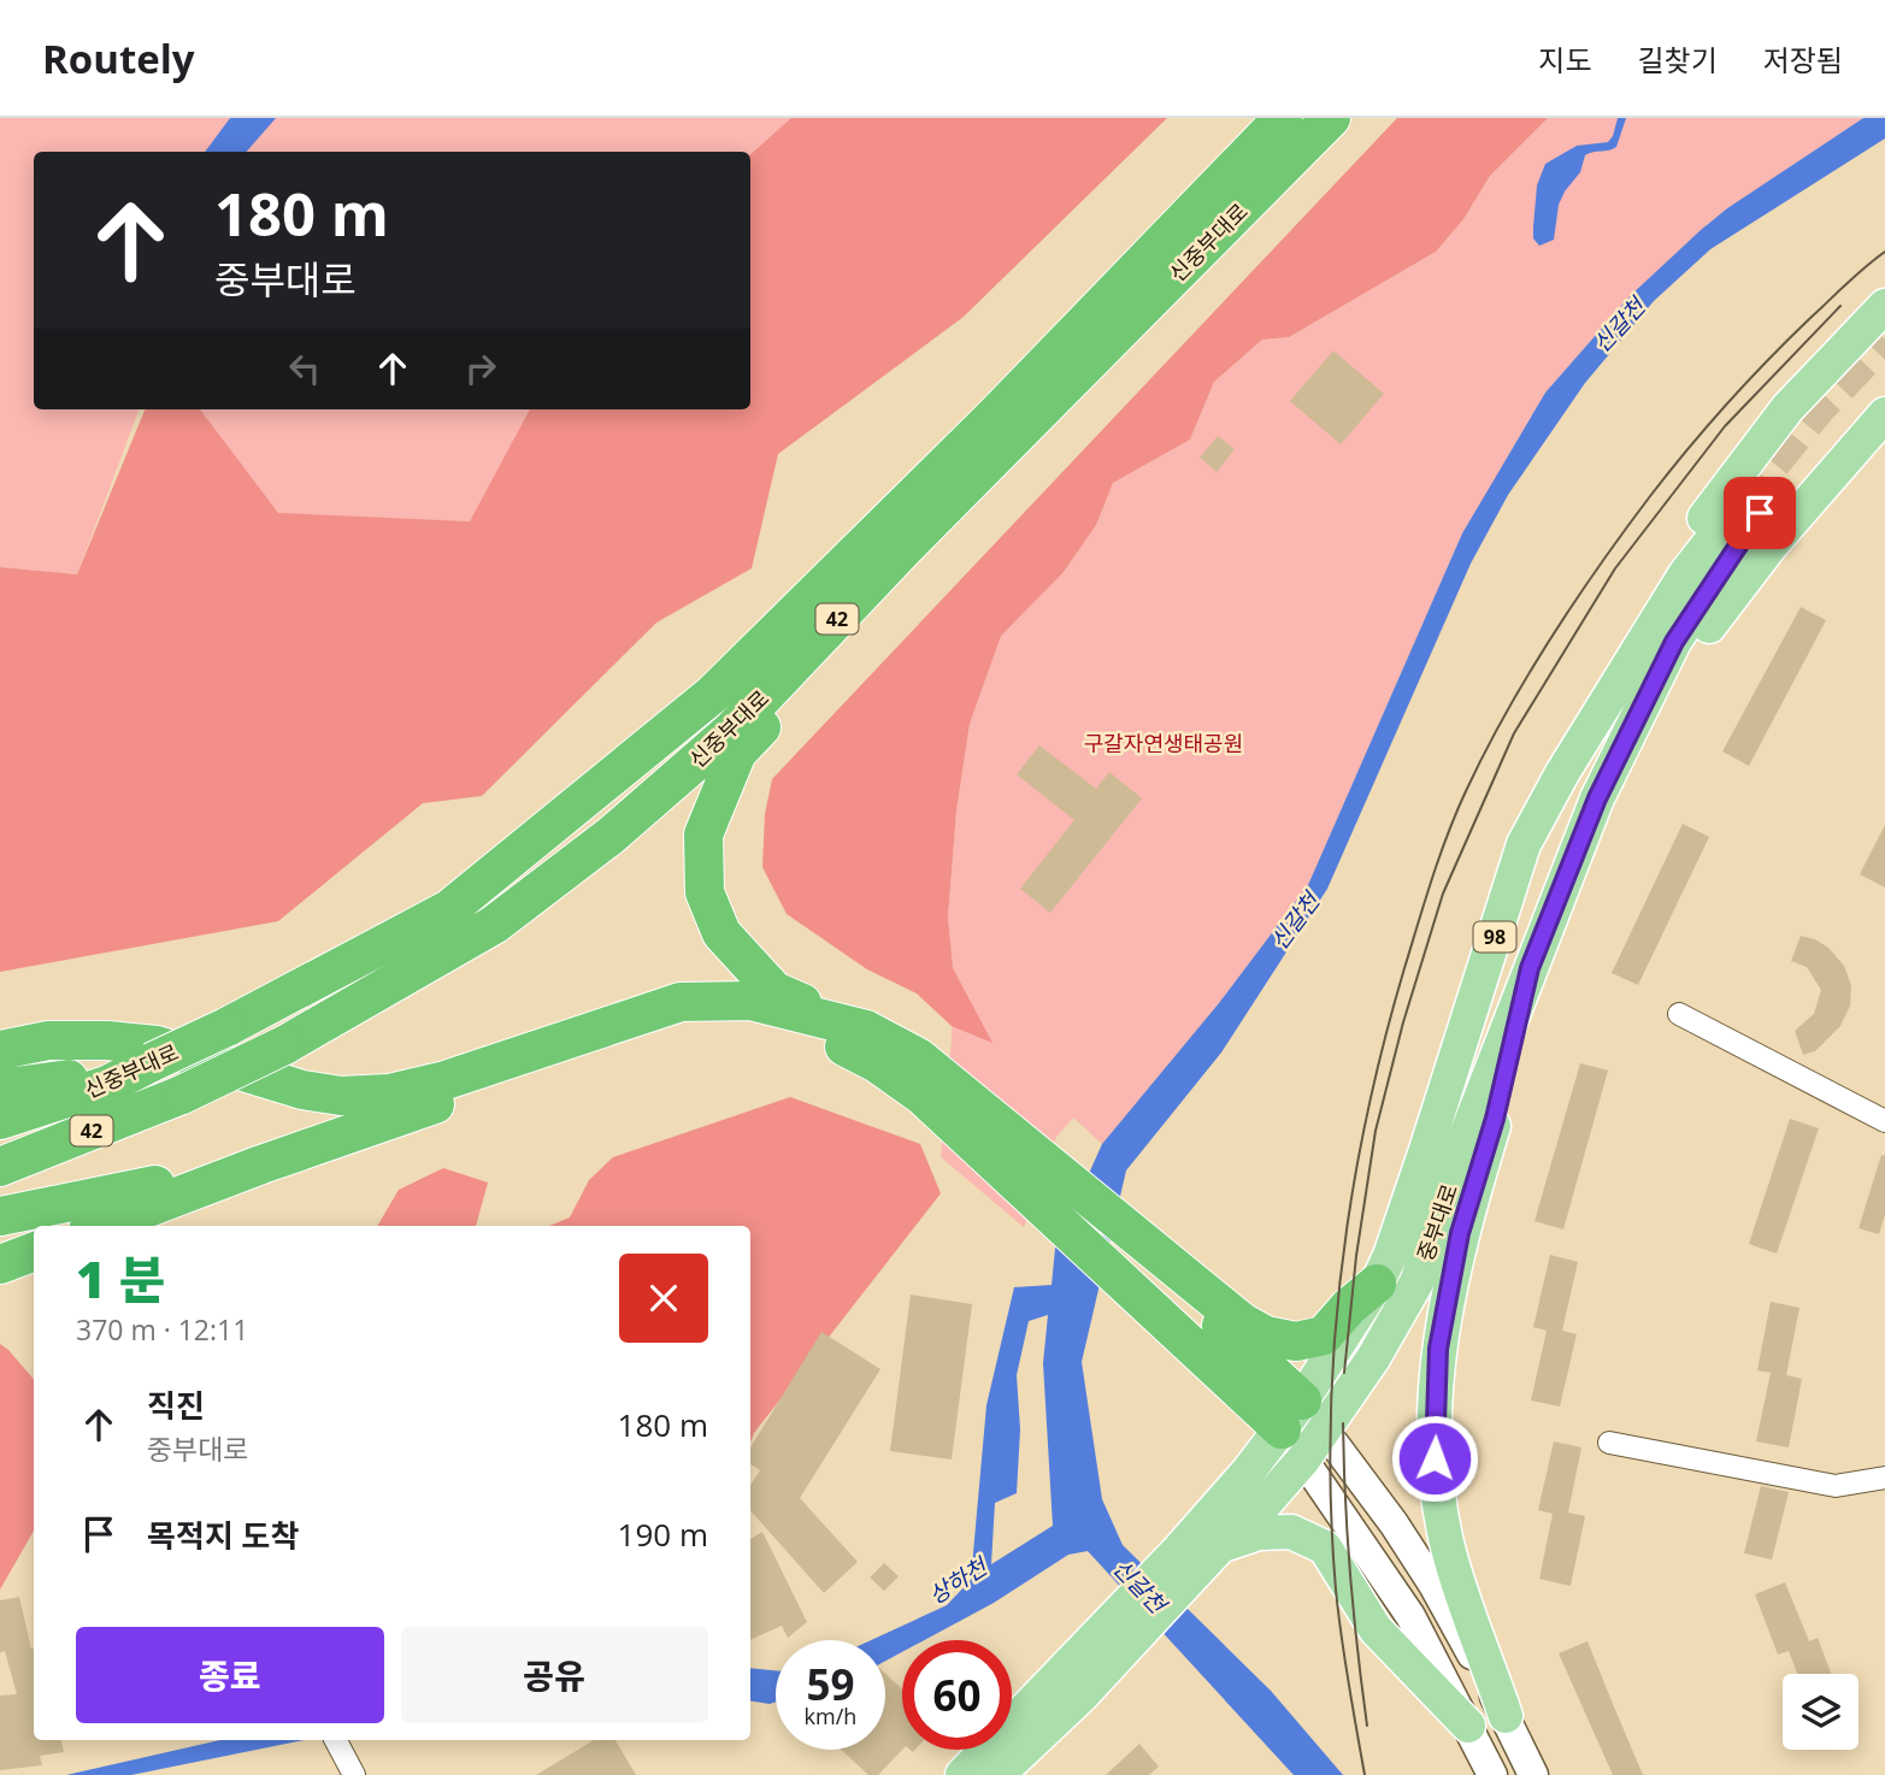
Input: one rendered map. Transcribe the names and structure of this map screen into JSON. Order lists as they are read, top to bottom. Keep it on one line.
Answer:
{"streets":{"highway":["신중부대로","42"],"main road":["98","중부대로"]},"crossings":[["98","중부대로"]],"water":["신갈천","상하천"],"parks":["구갈자연생태공원"],"page":{"header":"Routely","nav":["지도","길찾기","저장됨"],"turn":["180 m","중부대로"],"heading":["1 분","370 m · 12:11"],"list":[{"name":"직진","note":"중부대로","value":"180 m"},{"name":"목적지 도착","value":"190 m"}],"buttons":["종료","공유"],"speed":"59 km/h","limit":"60"}}
